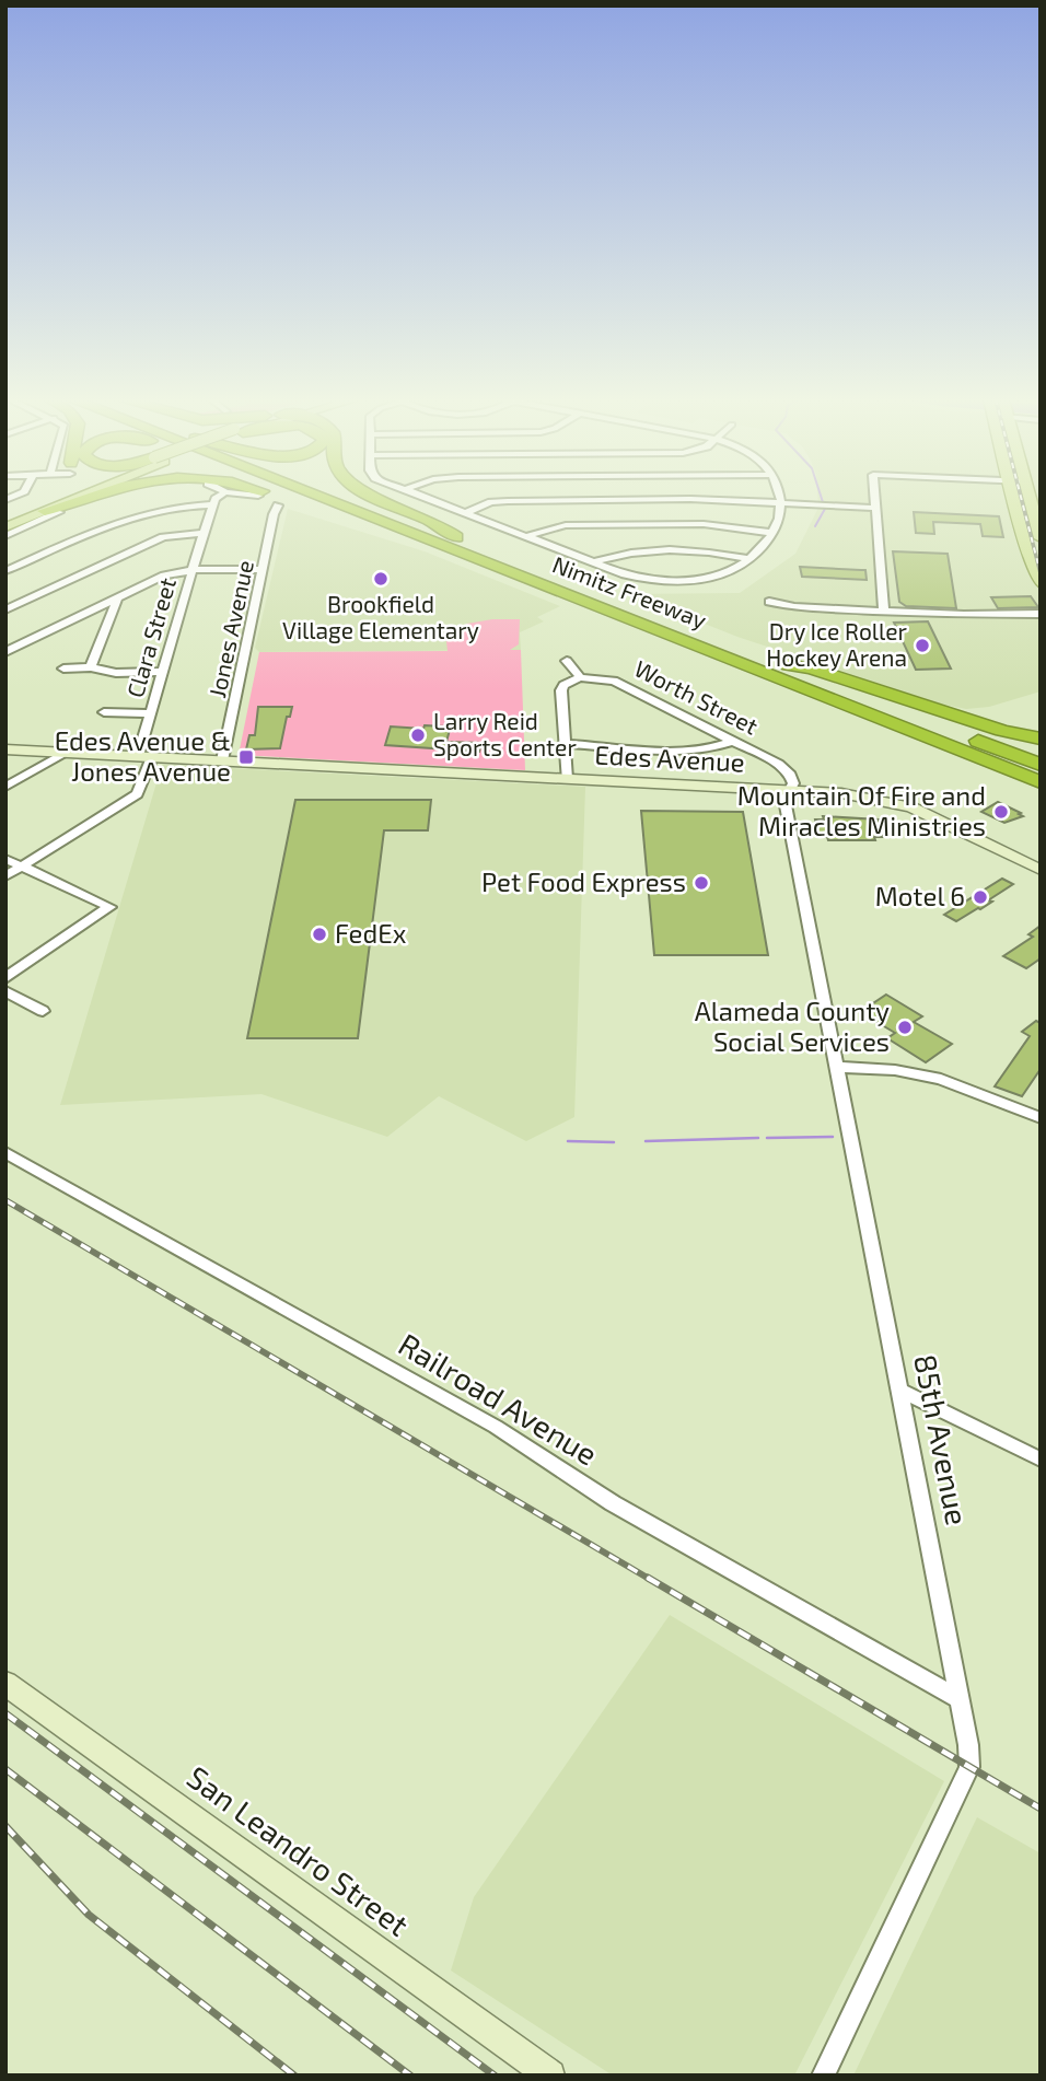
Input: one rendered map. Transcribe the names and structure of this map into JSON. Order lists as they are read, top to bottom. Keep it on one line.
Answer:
{"streets":{"highway":["Nimitz Freeway"],"street":["Jones Avenue","Clara Street","Worth Street","Edes Avenue","Railroad Avenue","85th Avenue","San Leandro Street"]},"crossings":[["Jones Avenue","Edes Avenue"],["Clara Street","Edes Avenue"],["Worth Street","Edes Avenue"],["Worth Street","85th Avenue"],["Edes Avenue","85th Avenue"],["Railroad Avenue","85th Avenue"]],"places":{"other":["Brookfield Village Elementary","Dry Ice Roller Hockey Arena","Larry Reid Sports Center","Mountain Of Fire and Miracles Ministries","Pet Food Express","Motel 6","FedEx","Alameda County Social Services"],"transit":["Edes Avenue & Jones Avenue"]}}
